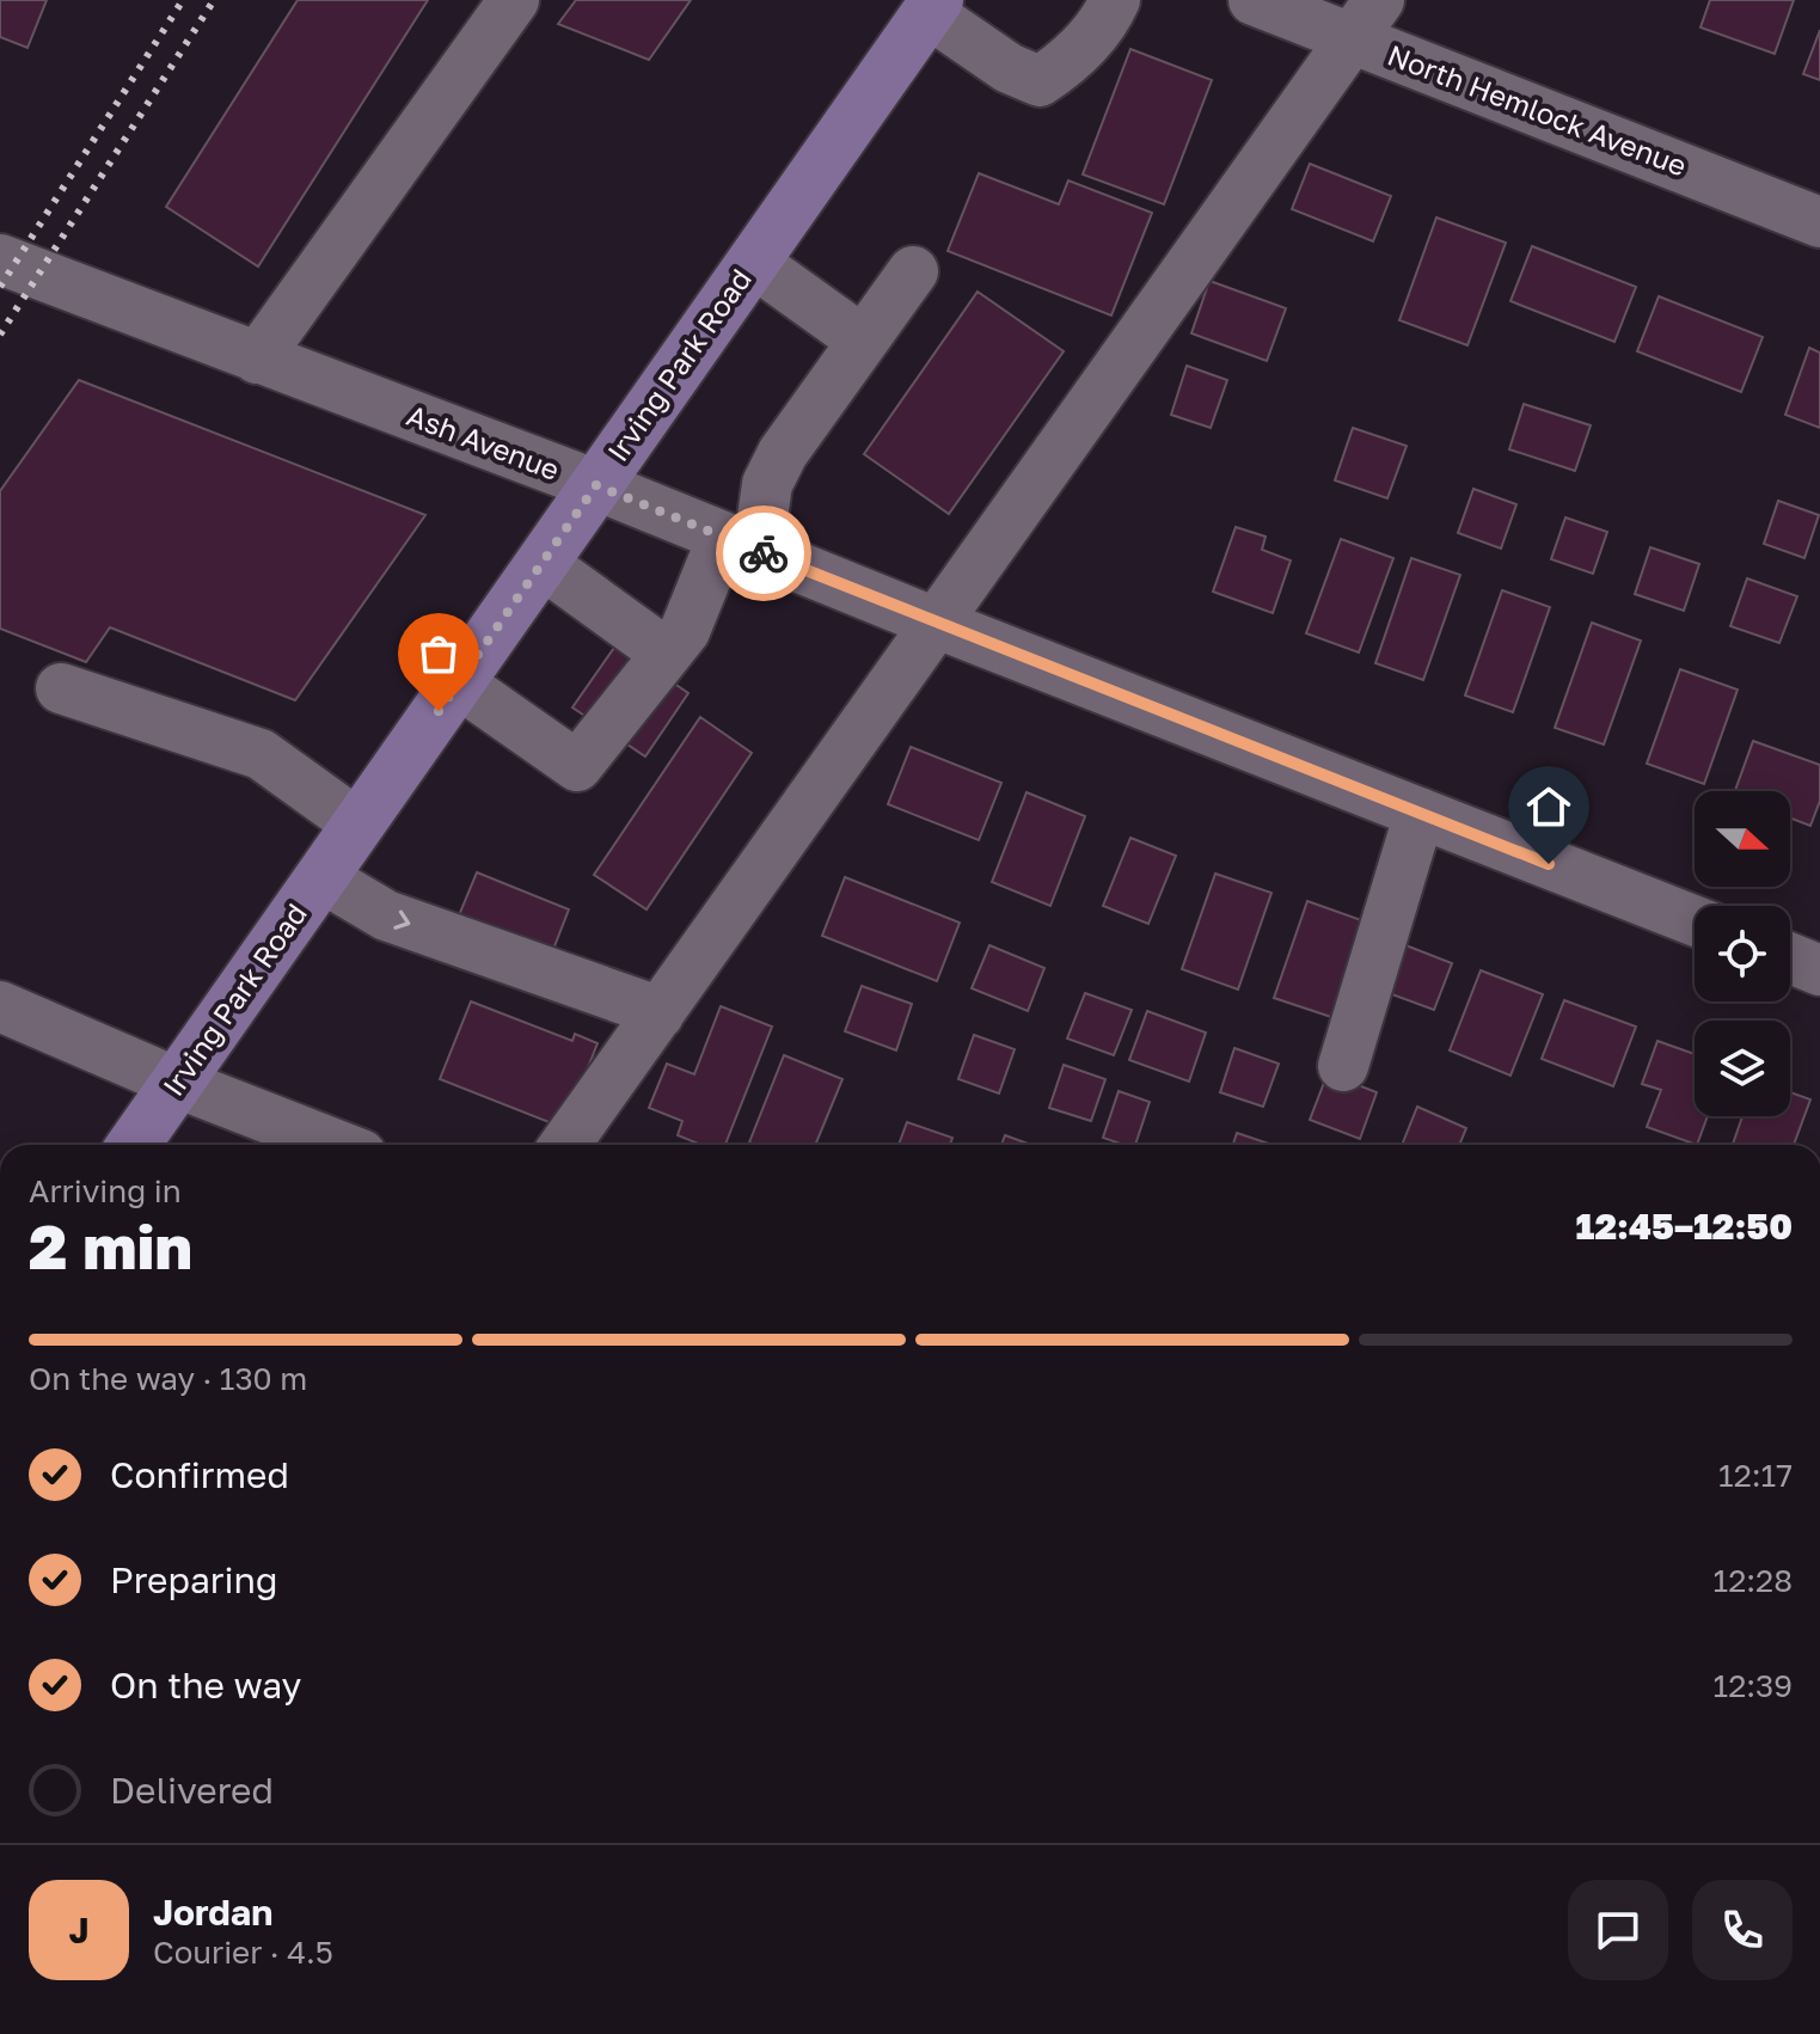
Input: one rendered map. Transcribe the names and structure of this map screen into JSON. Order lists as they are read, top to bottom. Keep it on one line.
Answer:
{"streets":{"main road":["Irving Park Road"],"street":["North Hemlock Avenue","Ash Avenue"]},"crossings":[["Irving Park Road","Ash Avenue"]],"north":"right","page":{"heading":["2 min","Arriving in","12:45–12:50"],"panel":["Jordan","Courier · 4.5"],"bar":"On the way · 130 m","list":[["Confirmed","12:17"],["Preparing","12:28"],["On the way","12:39"],"Delivered"],"round":"J"}}
